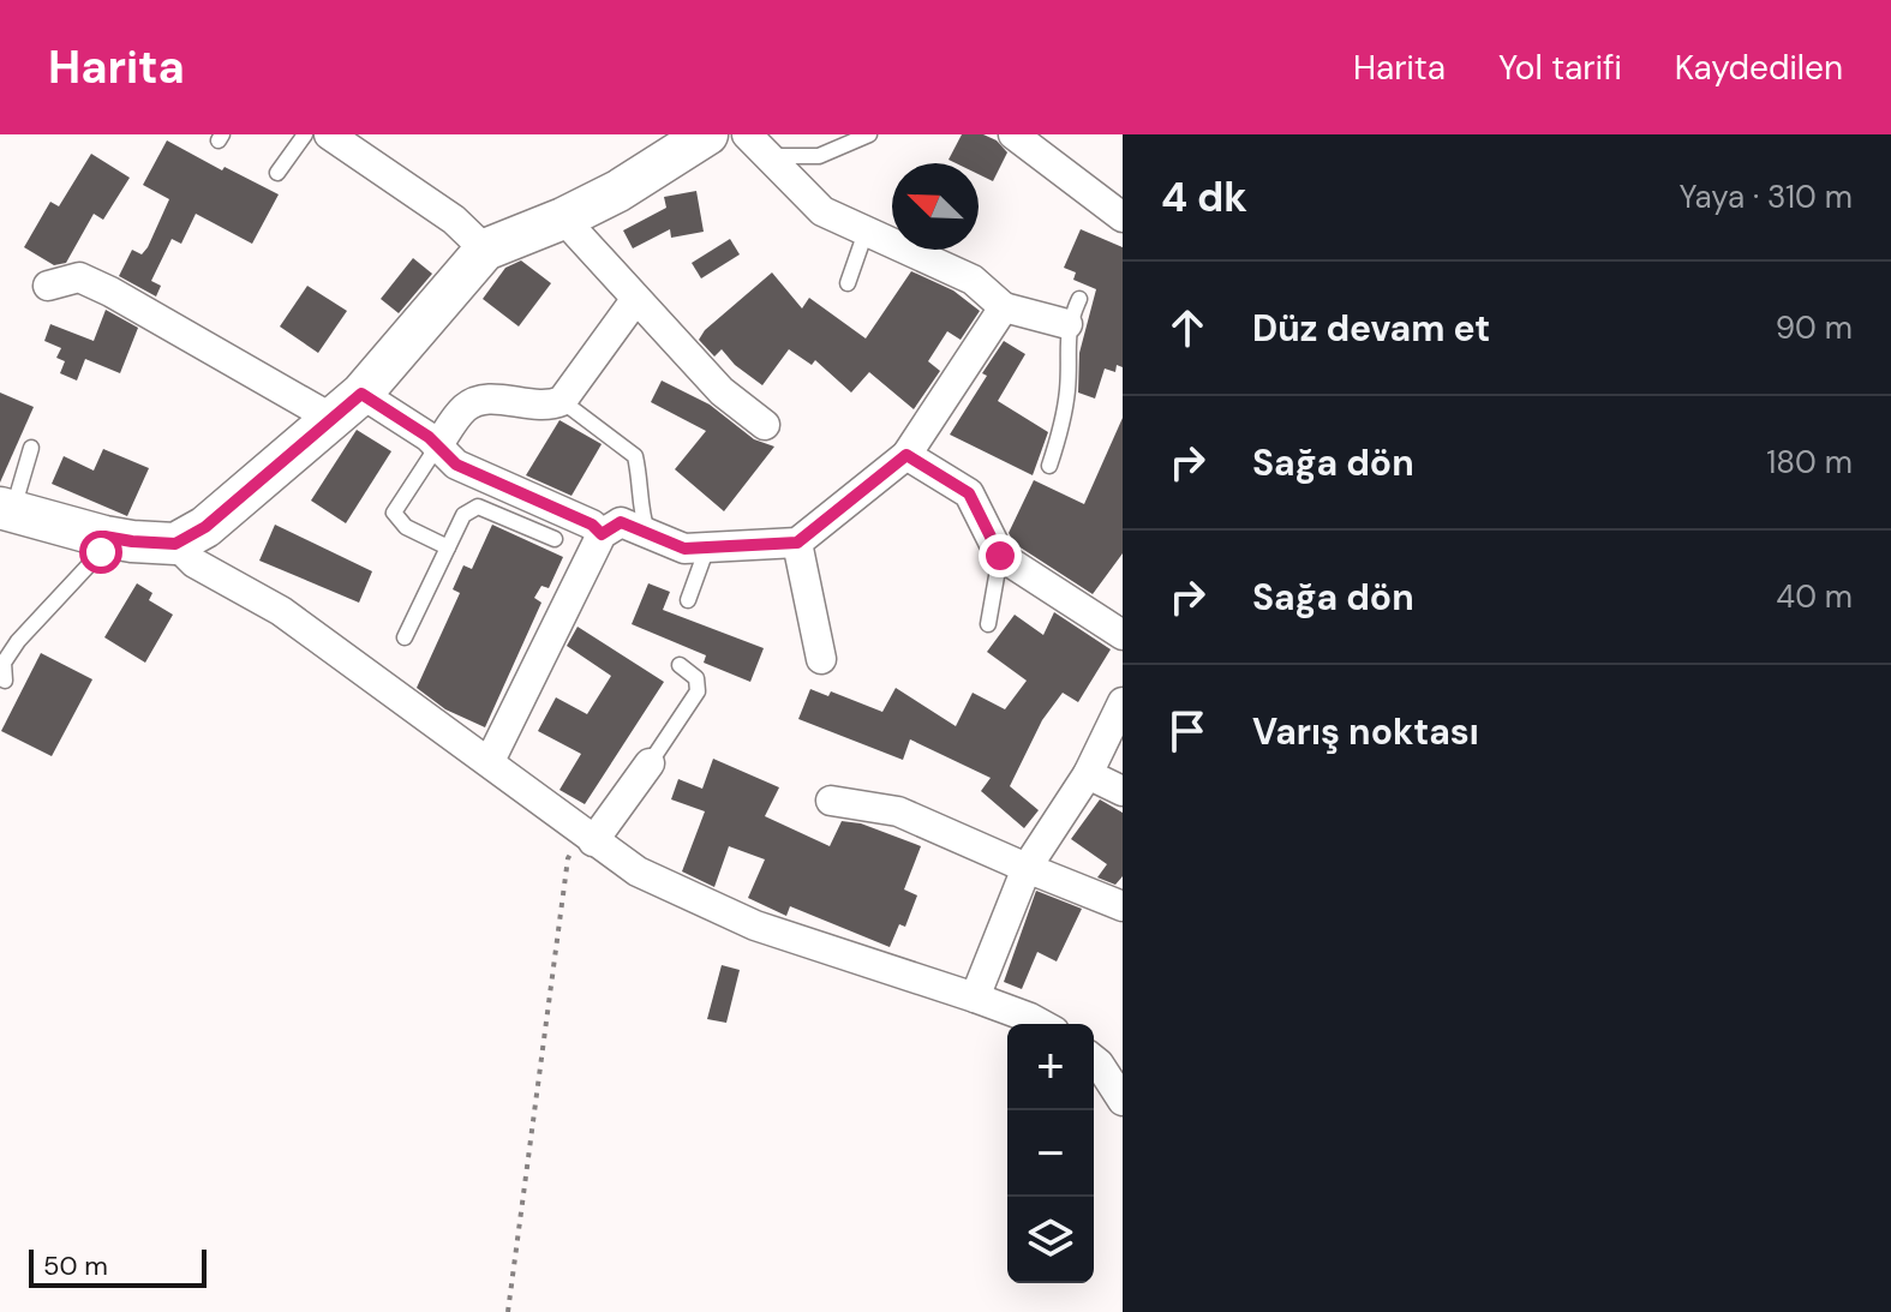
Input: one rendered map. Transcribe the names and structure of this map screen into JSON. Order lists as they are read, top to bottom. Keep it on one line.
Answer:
{"scale_bar":"50 m","north":"top left","page":{"header":"Harita","nav":["Harita","Yol tarifi","Kaydedilen"],"heading":["4 dk","Yaya · 310 m"],"list":[["Düz devam et","90 m"],["Sağa dön","180 m"],["Sağa dön","40 m"],"Varış noktası"],"map_buttons":["+","−"],"scale":"50 m"}}
